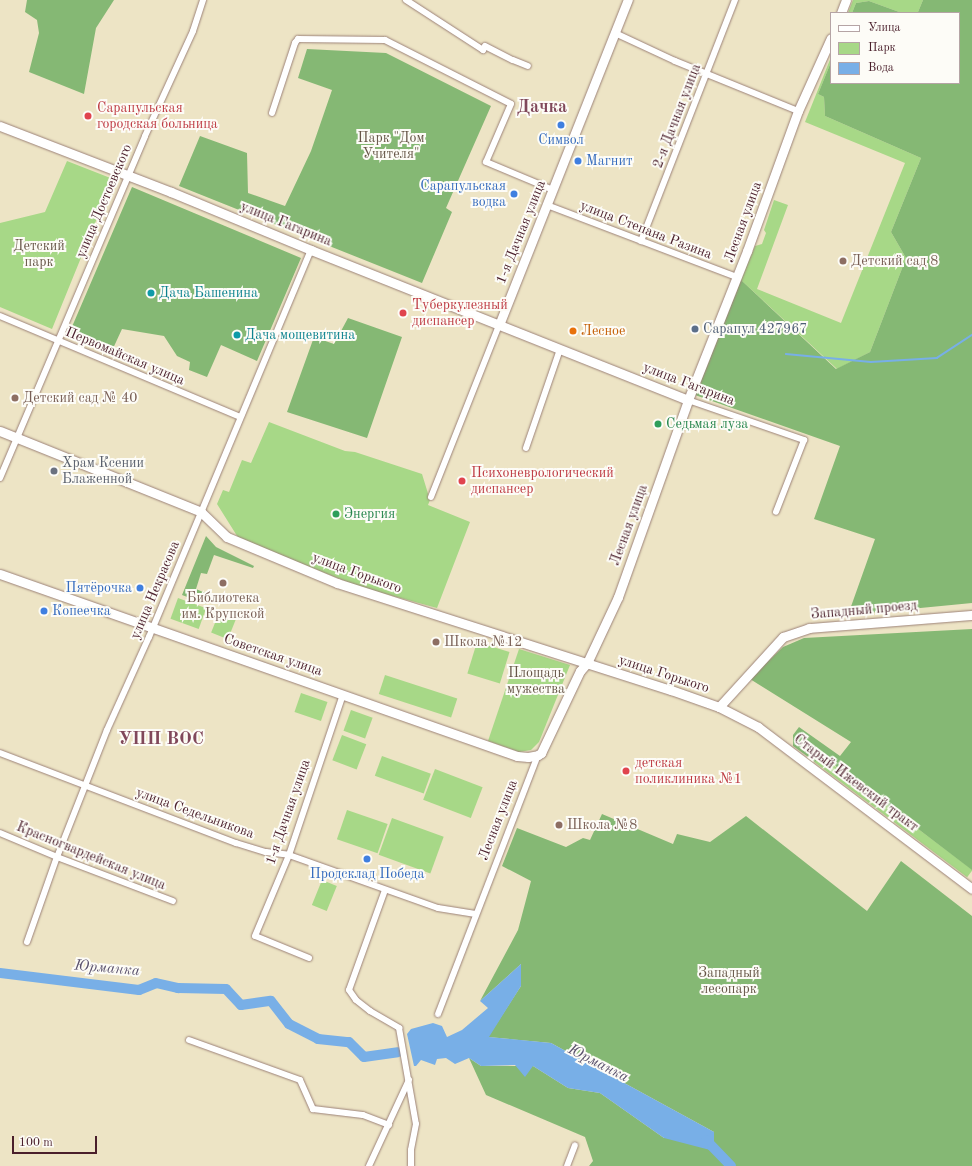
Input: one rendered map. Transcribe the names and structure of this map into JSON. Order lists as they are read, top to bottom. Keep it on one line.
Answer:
{"streets":{"street":["2-я Дачная улица","улица Достоевского","Лесная улица","улица Гагарина","улица Степана Разина","1-я Дачная улица","Первомайская улица","улица Горького","улица Некрасова","Западный проезд","Советская улица","Старый Ижевский тракт","улица Седельникова","Красногвардейская улица"]},"crossings":[["2-я Дачная улица","улица Степана Разина"],["улица Достоевского","улица Гагарина"],["улица Достоевского","Первомайская улица"],["улица Достоевского","улица Горького"],["Лесная улица","улица Гагарина"],["Лесная улица","улица Степана Разина"],["Лесная улица","улица Горького"],["Лесная улица","Советская улица"],["Лесная улица","улица Седельникова"],["улица Гагарина","1-я Дачная улица"],["улица Гагарина","улица Некрасова"],["улица Степана Разина","1-я Дачная улица"],["1-я Дачная улица","Советская улица"],["1-я Дачная улица","улица Седельникова"],["Первомайская улица","улица Некрасова"],["улица Горького","улица Некрасова"],["улица Горького","Западный проезд"],["улица Горького","Старый Ижевский тракт"],["улица Некрасова","Советская улица"],["улица Некрасова","улица Седельникова"],["улица Некрасова","Красногвардейская улица"],["Западный проезд","Старый Ижевский тракт"]],"districts":["Дачка","УПП ВОС"],"water":["Юрманка"],"parks":["Парк \"Дом Учителя\"","Детский парк","Площадь мужества","Западный лесопарк"],"places":["Сарапульская городская больница","Символ","Магнит","Сарапульская водка","Детский сад 8","Дача Башенина","Туберкулезный диспансер","Сарапул 427967","Лесное","Дача мощевитина","Детский сад № 40","Седьмая луза","Храм Ксении Блаженной","Психоневрологический диспансер","Энергия","Библиотека им. Крупской","Пятёрочка","Копеечка","Школа №12","детская поликлиника №1","Школа №8","Продсклад Победа"],"legend":["Улица","Парк","Вода"],"scale_bar":"100 m"}
